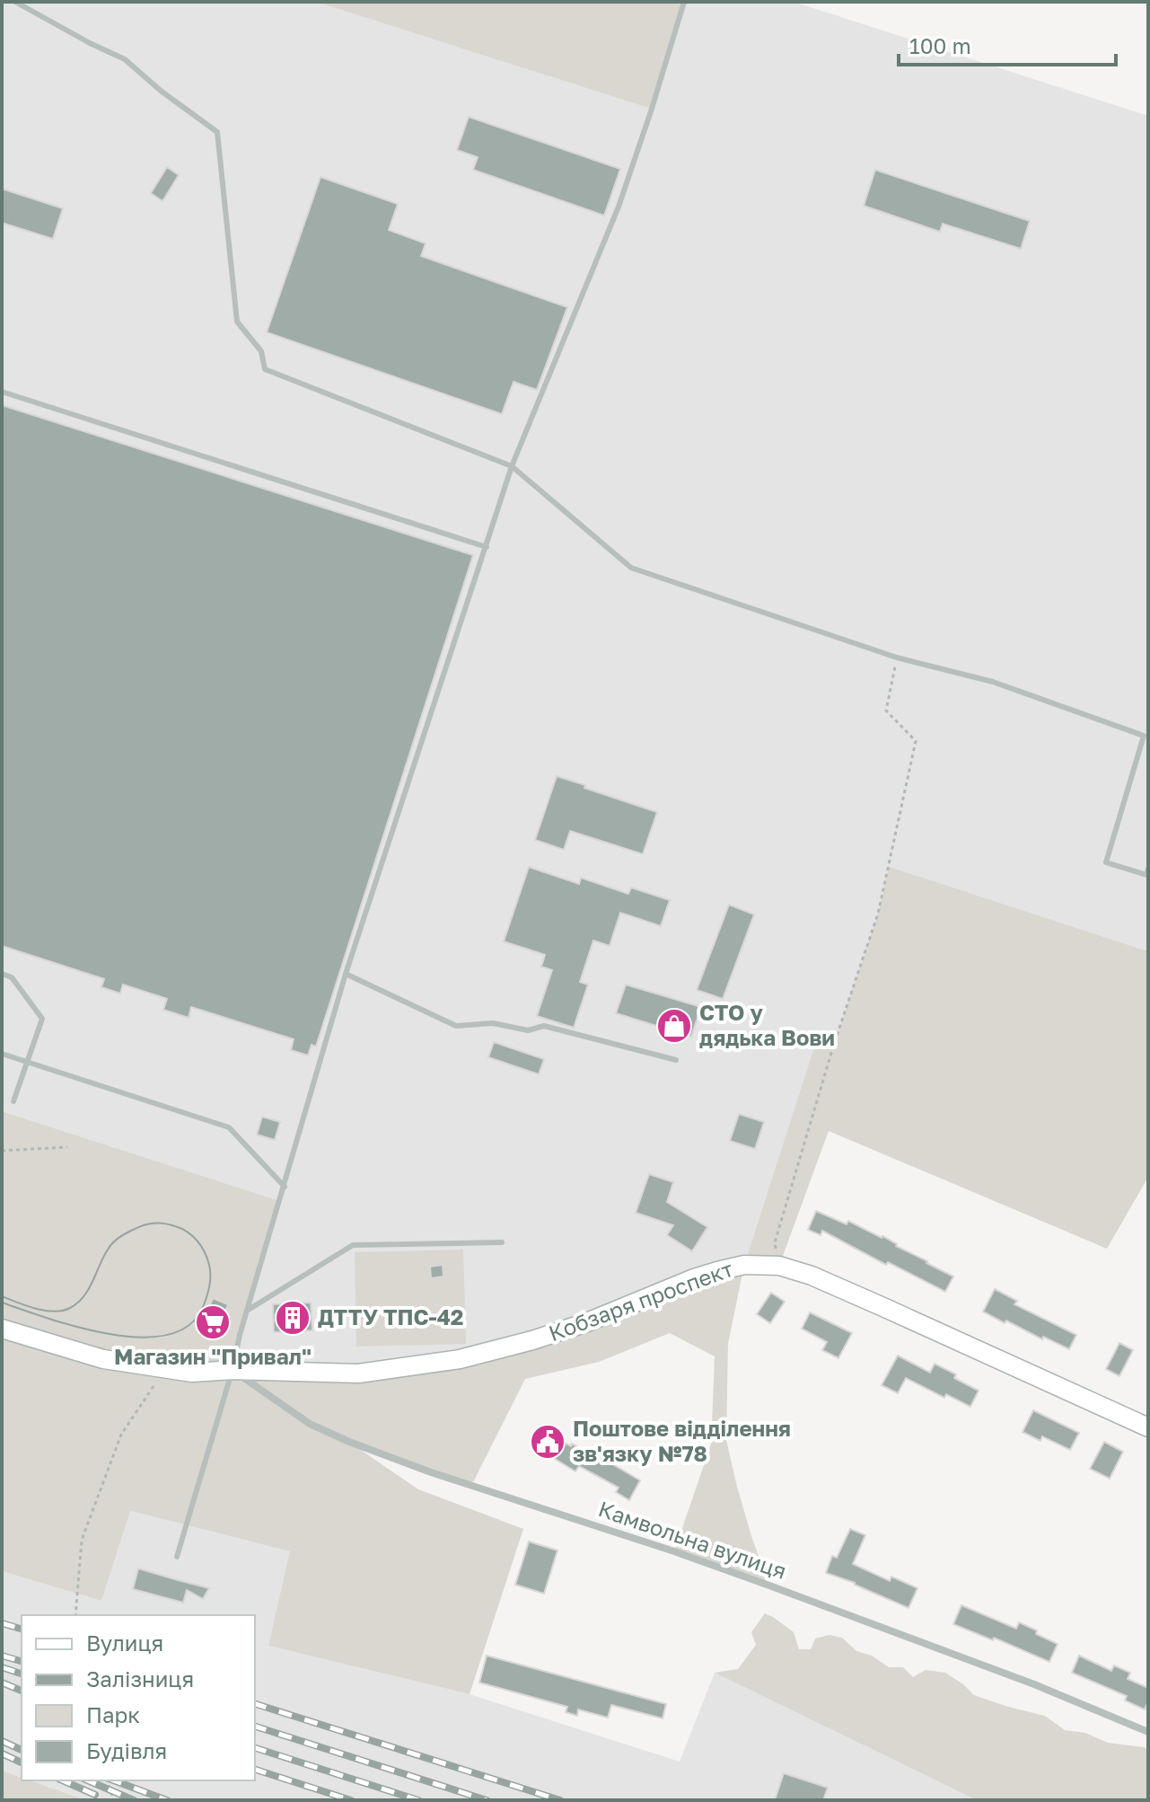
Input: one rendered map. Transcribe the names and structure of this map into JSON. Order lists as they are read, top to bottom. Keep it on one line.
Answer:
{"streets":{"main road":["Кобзаря проспект"],"street":["Камвольна вулиця"]},"crossings":[["Кобзаря проспект","Камвольна вулиця"]],"places":{"shop":["СТО у дядька Вови"],"building":["ДТТУ ТПС-42"],"supermarket":["Магазин \"Привал\""],"public building":["Поштове відділення зв'язку №78"]},"legend":["Вулиця","Залізниця","Парк","Будівля"],"scale_bar":"100 m"}
